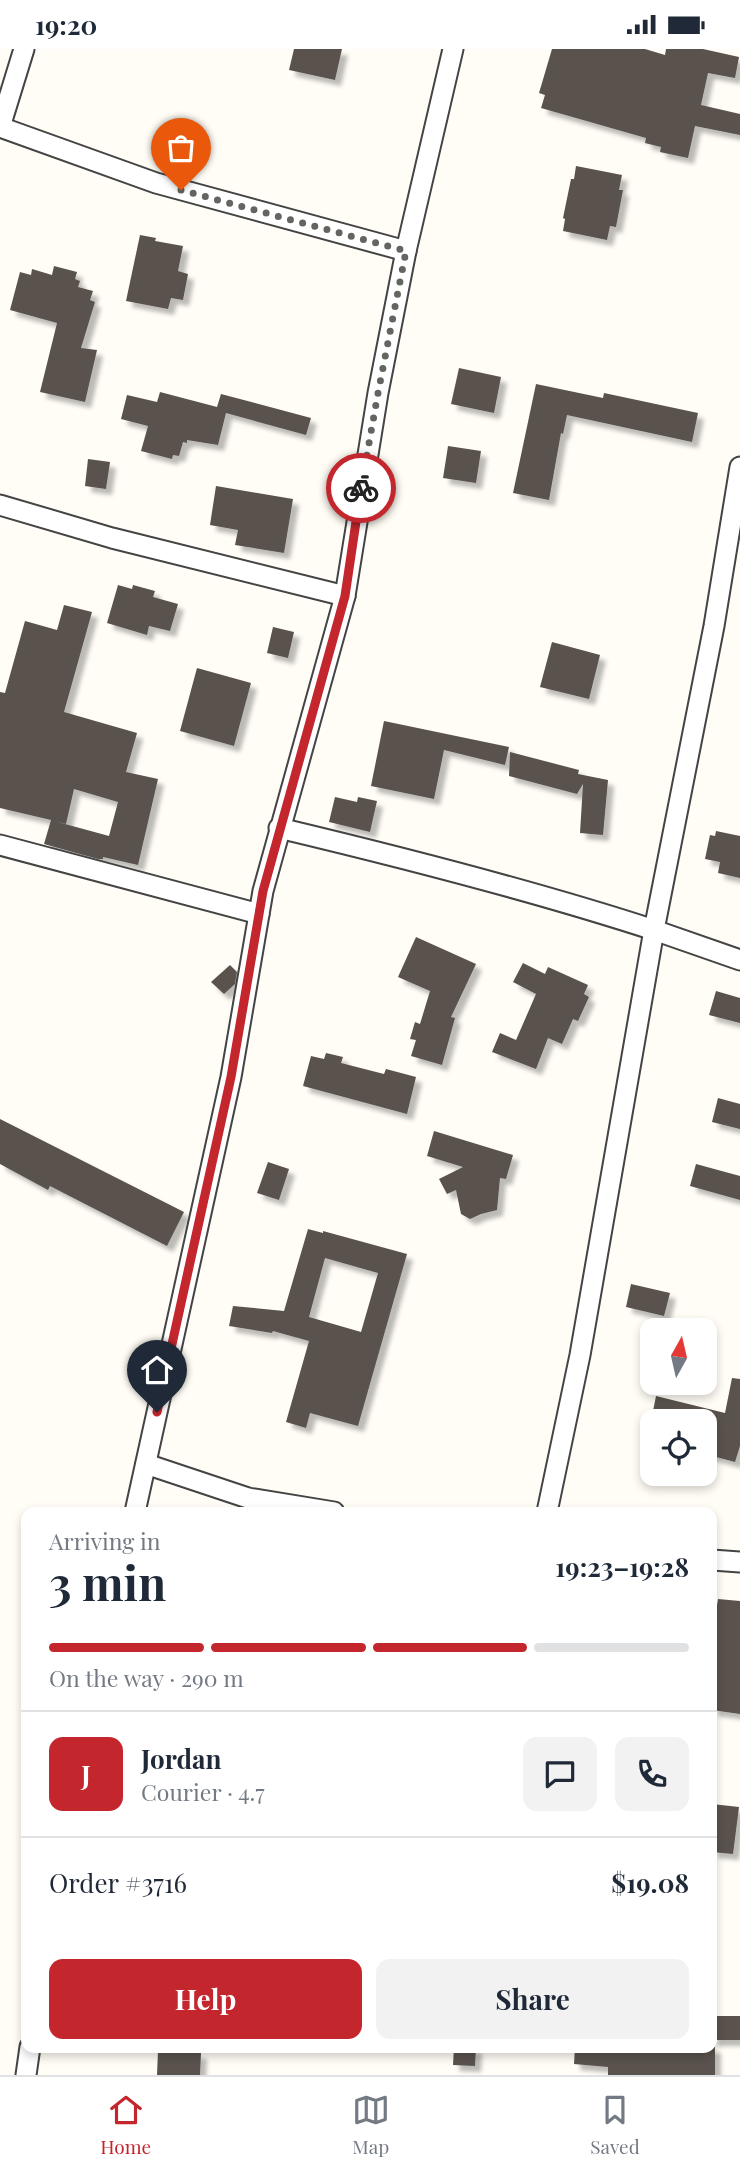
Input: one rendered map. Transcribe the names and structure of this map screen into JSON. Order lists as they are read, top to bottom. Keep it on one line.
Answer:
{"north":"top","page":{"status":"19:20","heading":["3 min","Arriving in","19:23–19:28"],"panel":["Jordan","Courier · 4.7","Order #3716","$19.08"],"bar":"On the way · 290 m","round":"J","buttons":["Help","Share"],"tabs":["Home","Map","Saved"]}}
